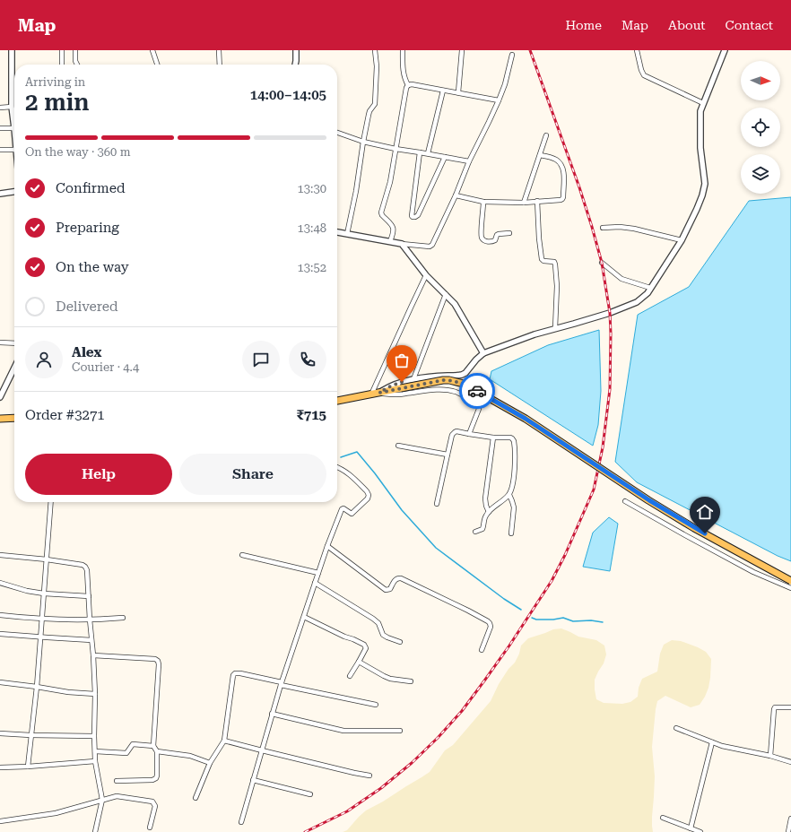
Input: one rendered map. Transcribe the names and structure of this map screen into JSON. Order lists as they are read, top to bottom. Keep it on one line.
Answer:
{"north":"right","page":{"header":"Map","nav":["Home","Map","About","Contact"],"heading":["2 min","Arriving in","14:00–14:05"],"panel":["Alex","Courier · 4.4","Order #3271","₹715"],"bar":"On the way · 360 m","list":[["Confirmed","13:30"],["Preparing","13:48"],["On the way","13:52"],"Delivered"],"buttons":["Help","Share"]}}
